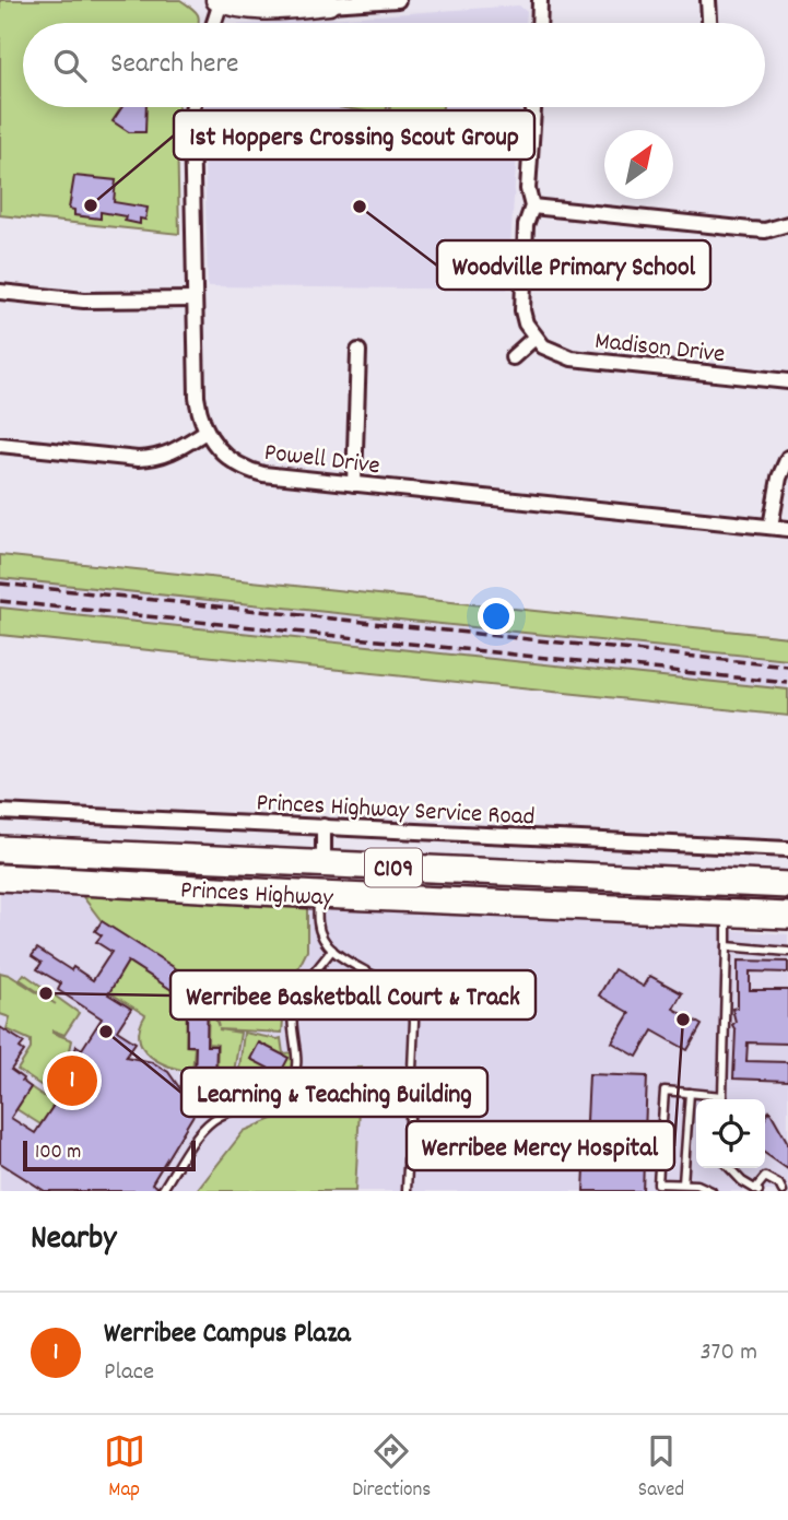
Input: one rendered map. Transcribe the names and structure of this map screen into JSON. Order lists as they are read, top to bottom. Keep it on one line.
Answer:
{"streets":{"highway":["C109","Princes Highway"],"street":["Madison Drive","Powell Drive","Princes Highway Service Road"]},"places":["1st Hoppers Crossing Scout Group","Woodville Primary School","Werribee Basketball Court & Track","Werribee Mercy Hospital","Learning & Teaching Building"],"scale_bar":"100 m","north":"top right","page":{"search":"Search here","pins":"1","scale":"100 m","heading":"Nearby","list":[{"mark":"1","name":"Werribee Campus Plaza","note":"Place","value":"370 m"}],"nav":["Map","Directions","Saved"]}}
